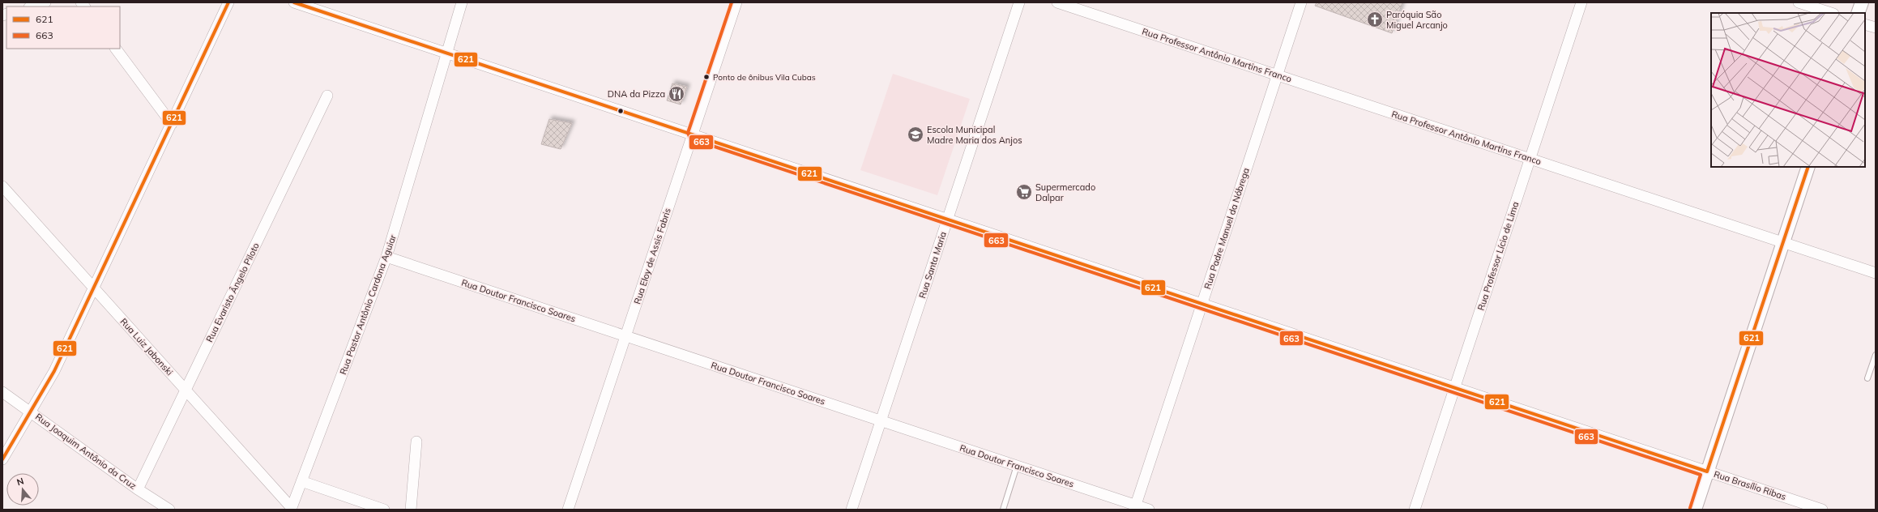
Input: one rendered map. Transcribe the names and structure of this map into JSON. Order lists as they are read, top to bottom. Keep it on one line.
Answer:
{"streets":{"street":["Rua Professor Antônio Martins Franco","Rua Padre Manuel da Nóbrega","Rua Eloy de Assis Fabris","Rua Professor Lício de Lima","Rua Santa Maria","Rua Evaristo Ângelo Piloto","Rua Doutor Francisco Soares","Rua Pastor Antônio Cardona Aguiar","Rua Luiz Jabonski","Rua Joaquim Antônio da Cruz","Rua Brasílio Ribas"]},"crossings":[["Rua Professor Antônio Martins Franco","Rua Padre Manuel da Nóbrega"],["Rua Professor Antônio Martins Franco","Rua Professor Lício de Lima"],["Rua Padre Manuel da Nóbrega","Rua Doutor Francisco Soares"],["Rua Padre Manuel da Nóbrega","Rua Brasílio Ribas"],["Rua Eloy de Assis Fabris","Rua Doutor Francisco Soares"],["Rua Eloy de Assis Fabris","Rua Brasílio Ribas"],["Rua Professor Lício de Lima","Rua Brasílio Ribas"],["Rua Santa Maria","Rua Doutor Francisco Soares"],["Rua Santa Maria","Rua Brasílio Ribas"],["Rua Evaristo Ângelo Piloto","Rua Luiz Jabonski"],["Rua Evaristo Ângelo Piloto","Rua Joaquim Antônio da Cruz"],["Rua Doutor Francisco Soares","Rua Pastor Antônio Cardona Aguiar"],["Rua Pastor Antônio Cardona Aguiar","Rua Luiz Jabonski"],["Rua Pastor Antônio Cardona Aguiar","Rua Brasílio Ribas"]],"places":{"church":["Paróquia São Miguel Arcanjo"],"other":["Ponto de ônibus Vila Cubas"],"restaurant":["DNA da Pizza"],"school or university":["Escola Municipal Madre Maria dos Anjos"],"supermarket":["Supermercado Dalpar"]},"lines":["transit line 621","transit line 663"],"legend":["621","663"],"north":"top"}
